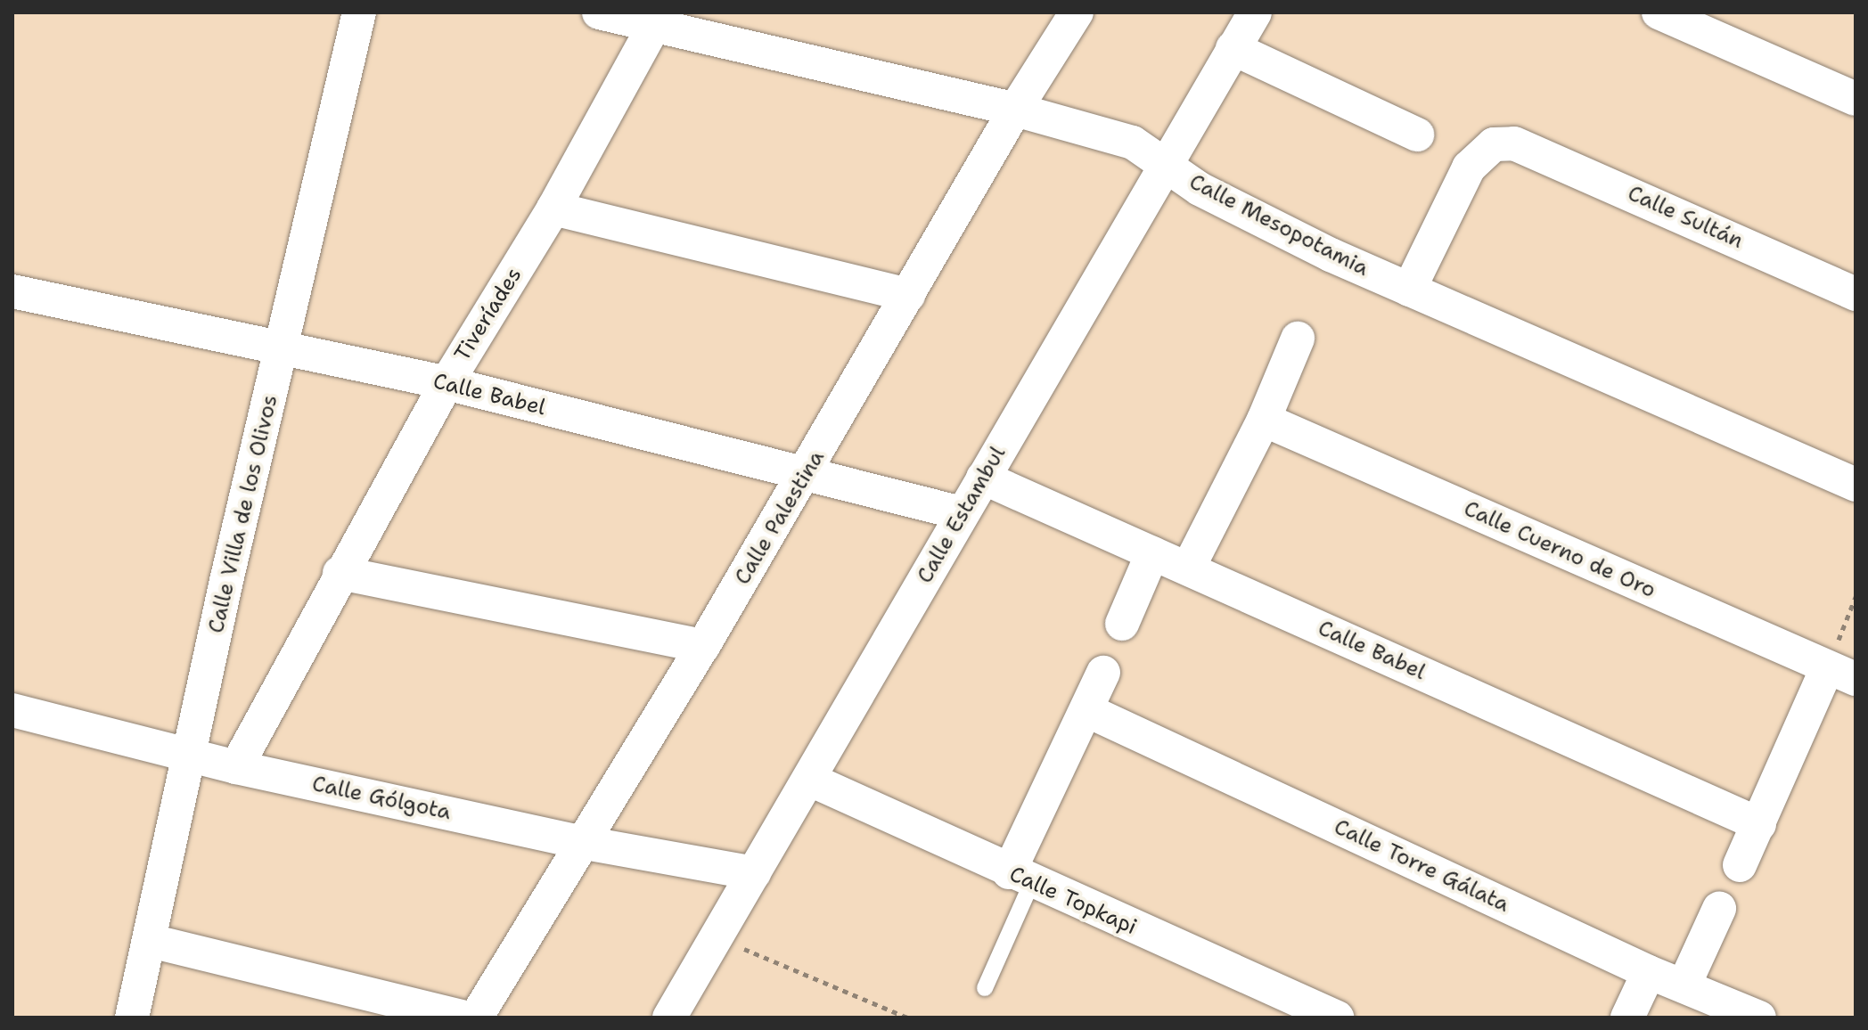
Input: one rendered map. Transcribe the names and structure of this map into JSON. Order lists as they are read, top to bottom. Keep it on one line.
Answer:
{"streets":{"street":["Calle Sultán","Calle Mesopotamia","Tiveríades","Calle Babel","Calle Villa de los Olivos","Calle Estambul","Calle Palestina","Calle Cuerno de Oro","Calle Gólgota","Calle Torre Gálata","Calle Topkapi"]},"crossings":[["Calle Sultán","Calle Mesopotamia"],["Calle Mesopotamia","Tiveríades"],["Calle Mesopotamia","Calle Estambul"],["Calle Mesopotamia","Calle Palestina"],["Tiveríades","Calle Babel"],["Tiveríades","Calle Gólgota"],["Calle Babel","Calle Villa de los Olivos"],["Calle Babel","Calle Estambul"],["Calle Babel","Calle Palestina"],["Calle Villa de los Olivos","Calle Gólgota"],["Calle Estambul","Calle Gólgota"],["Calle Estambul","Calle Topkapi"],["Calle Palestina","Calle Gólgota"]]}
